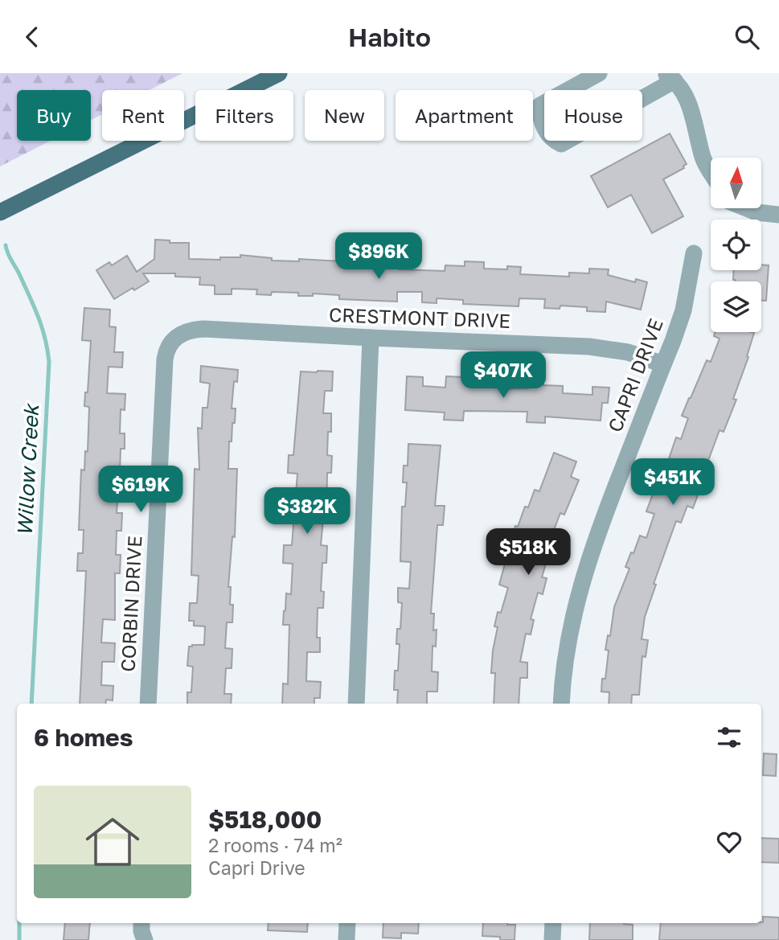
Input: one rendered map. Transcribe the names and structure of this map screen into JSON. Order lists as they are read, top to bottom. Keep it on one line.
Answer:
{"streets":{"street":["CRESTMONT DRIVE","CAPRI DRIVE","CORBIN DRIVE"]},"crossings":[["CRESTMONT DRIVE","CAPRI DRIVE"],["CRESTMONT DRIVE","CORBIN DRIVE"]],"water":["Willow Creek"],"north":"top","page":{"header":"Habito","chip":["Buy","Rent","Filters","New","Apartment","House"],"price":["$896K","$407K","$451K","$619K","$382K","$518K"],"heading":"6 homes","list":[{"name":"$518,000","note":"2 rooms · 74 m² · Capri Drive"}]}}
